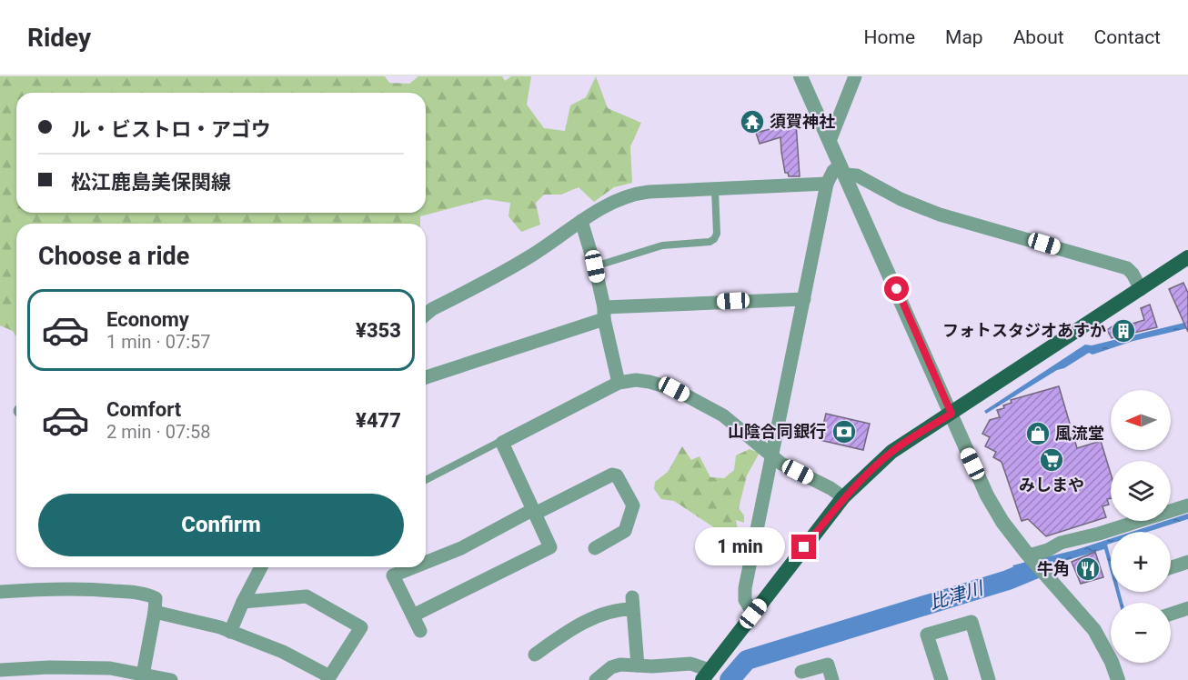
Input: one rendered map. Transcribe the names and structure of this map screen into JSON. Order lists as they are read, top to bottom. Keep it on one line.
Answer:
{"water":["比津川"],"places":{"temple":["須賀神社"],"building":["フォトスタジオあすか"],"bank":["山陰合同銀行"],"shop":["風流堂"],"supermarket":["みしまや"],"restaurant":["牛角"]},"north":"left","page":{"header":"Ridey","nav":["Home","Map","About","Contact"],"banner":["ル・ビストロ・アゴウ","松江鹿島美保関線"],"heading":"Choose a ride","list":[{"name":"Economy","note":"1 min · 07:57","value":"¥353"},{"name":"Comfort","note":"2 min · 07:58","value":"¥477"}],"map_buttons":["+","−"],"buttons":"Confirm","bubble":"1 min"}}
